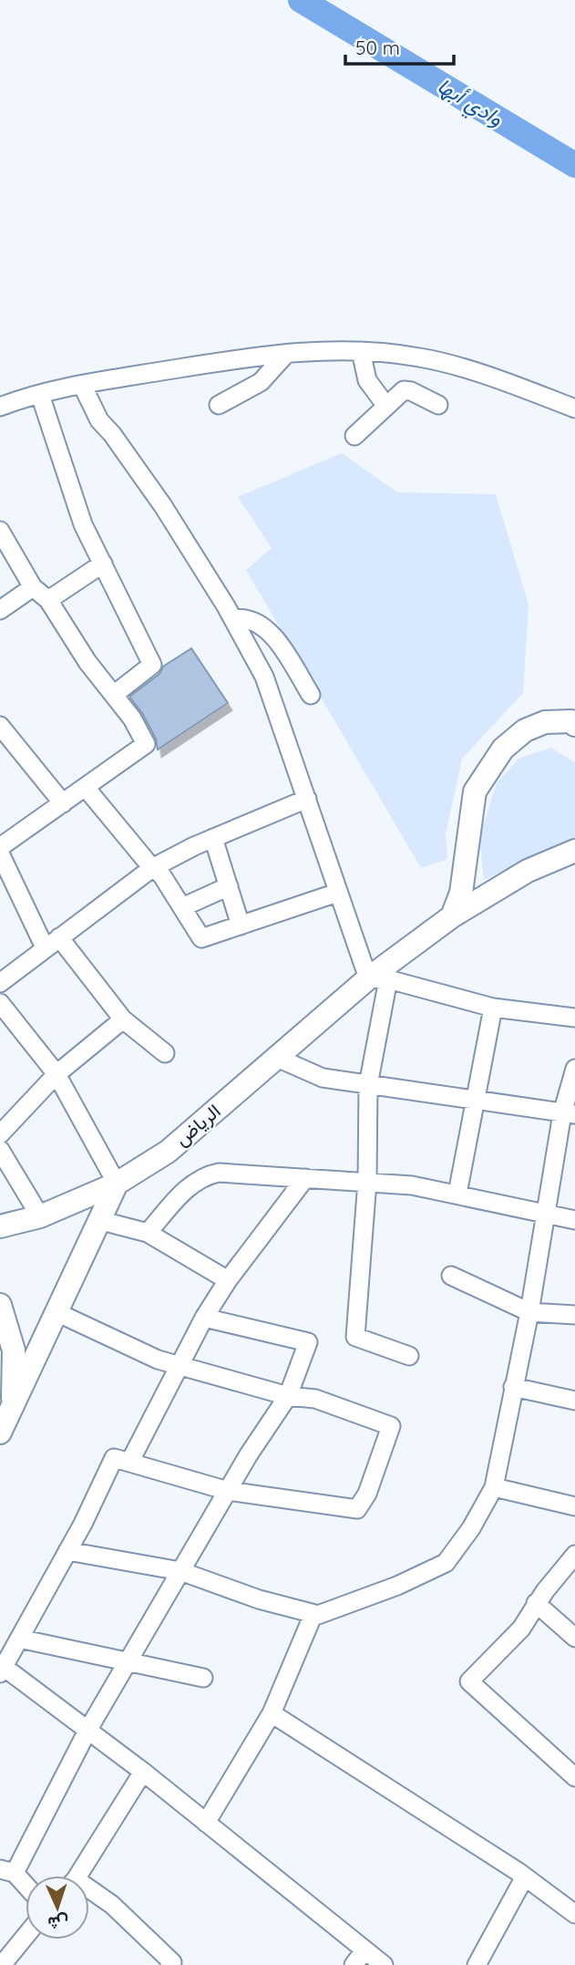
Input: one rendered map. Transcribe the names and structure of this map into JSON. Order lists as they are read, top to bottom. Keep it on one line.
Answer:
{"streets":{"street":["الرياض"]},"water":["وادي أبها"],"scale_bar":"50 m","north":"bottom"}
